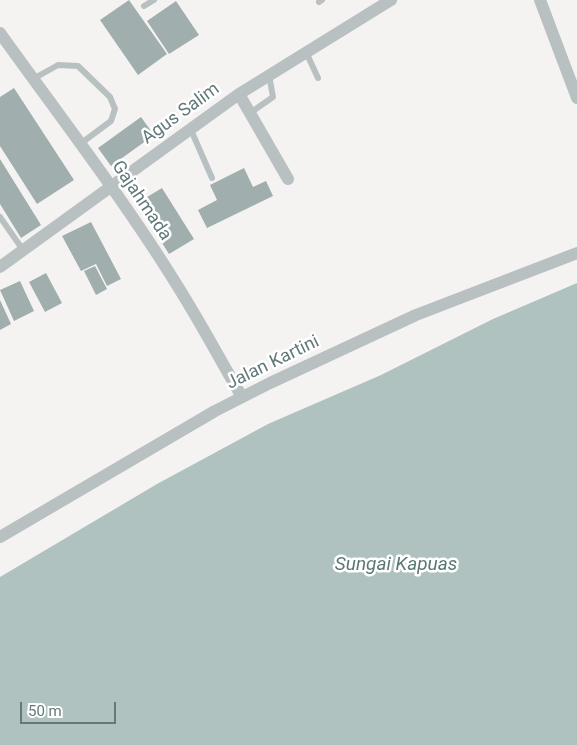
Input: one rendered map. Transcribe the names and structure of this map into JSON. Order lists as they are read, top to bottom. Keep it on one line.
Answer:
{"streets":{"street":["Agus Salim","Gajahmada","Jalan Kartini"]},"crossings":[["Agus Salim","Gajahmada"],["Gajahmada","Jalan Kartini"]],"water":["Sungai Kapuas"],"scale_bar":"50 m"}
